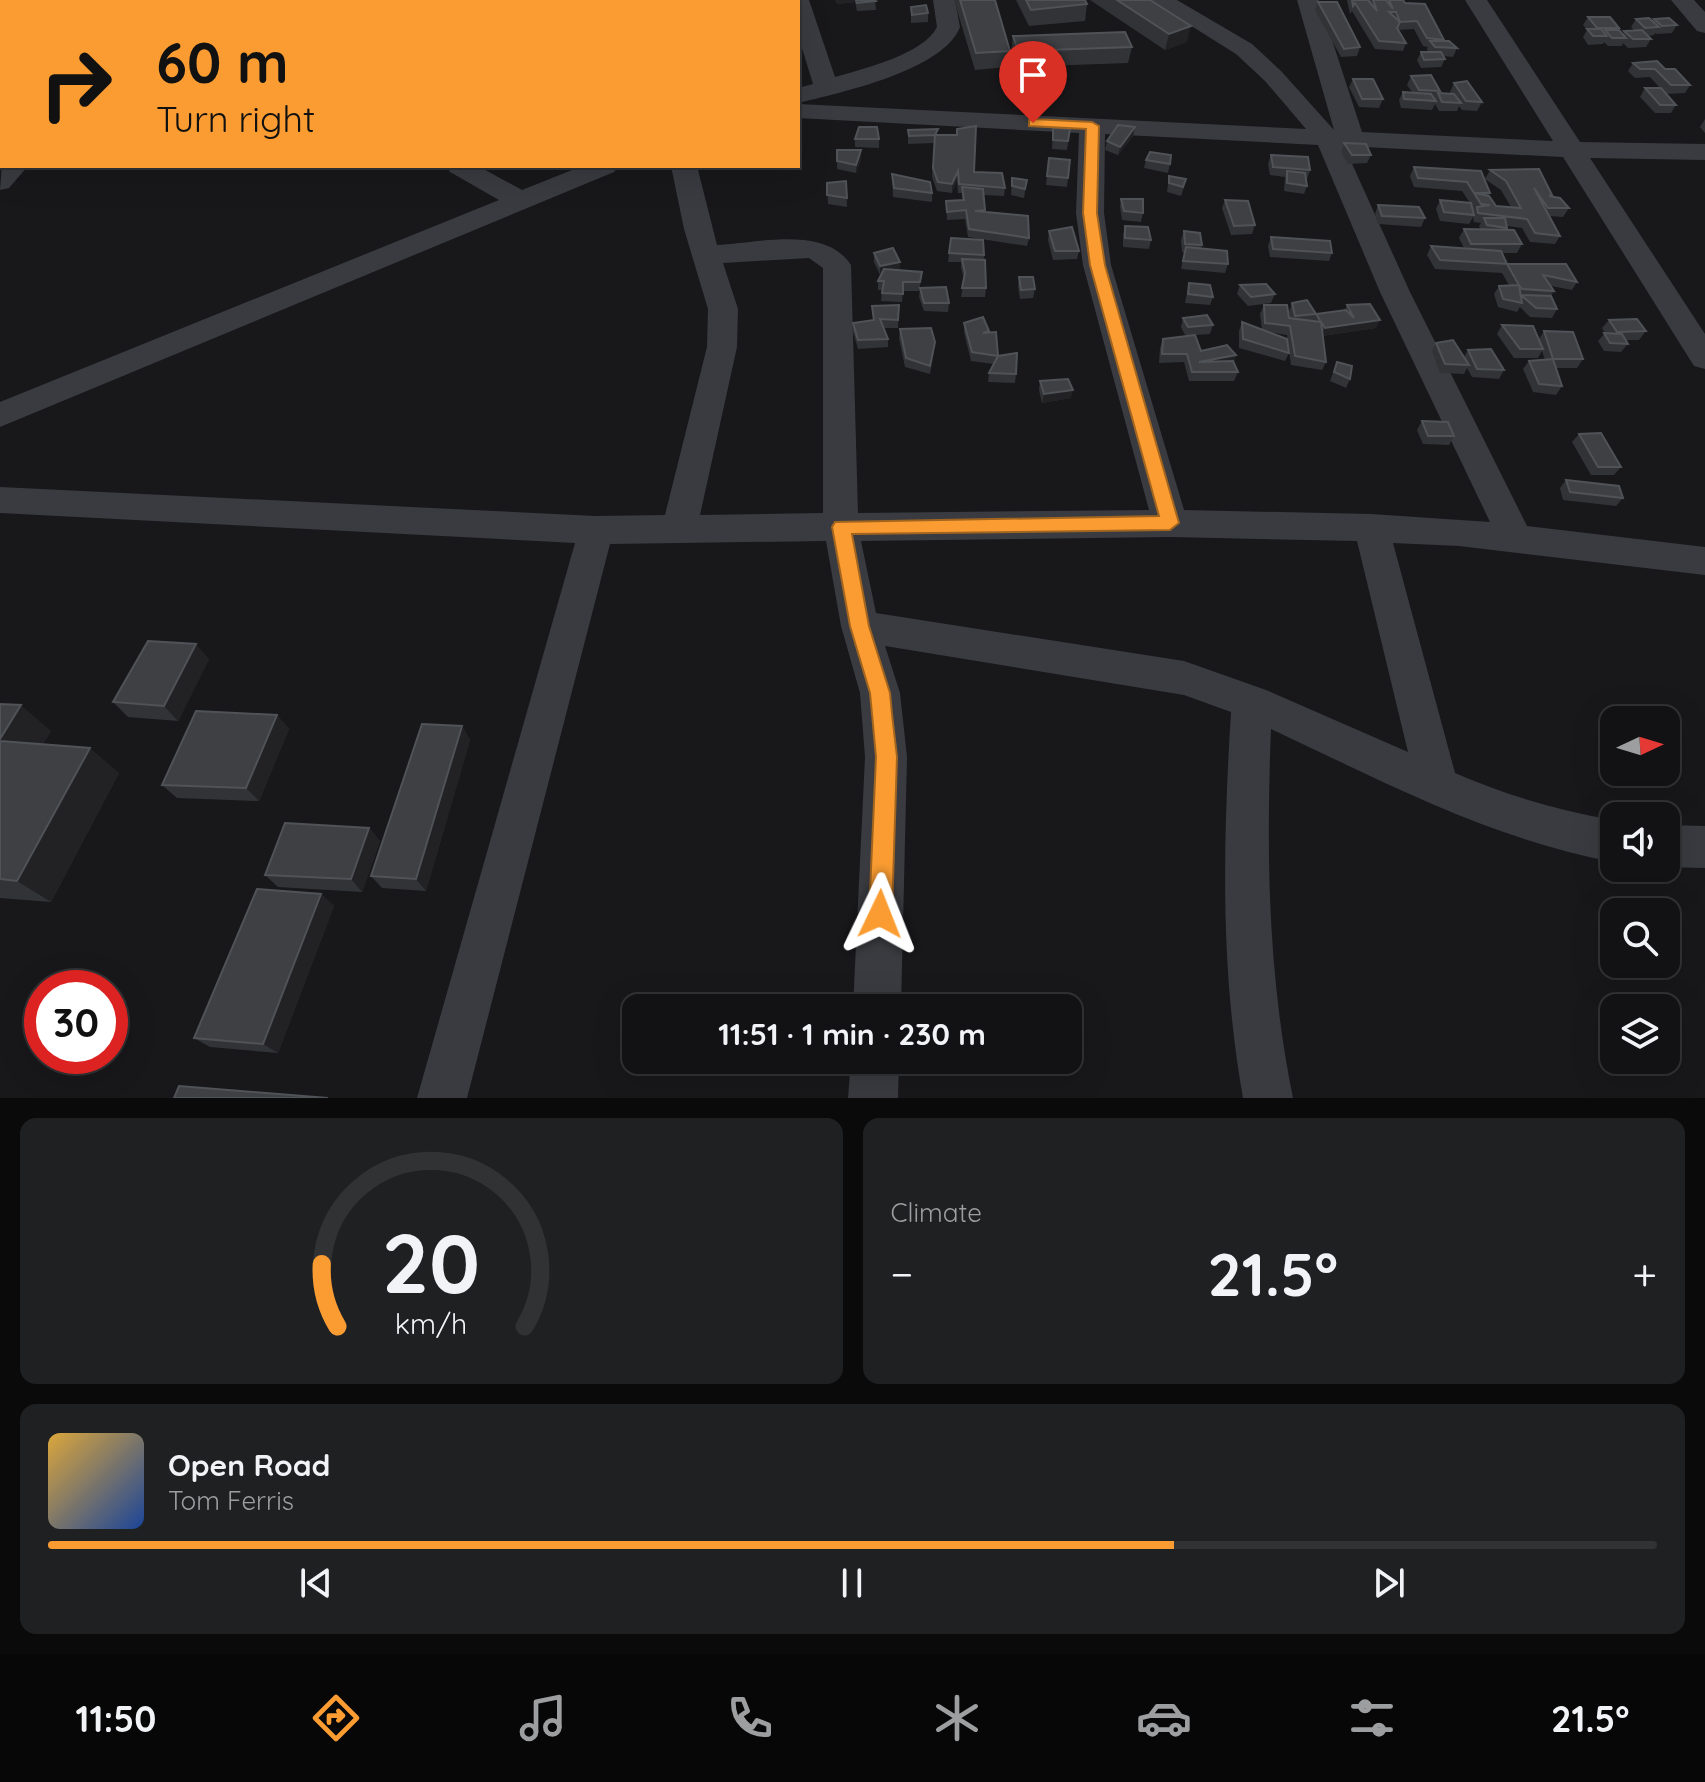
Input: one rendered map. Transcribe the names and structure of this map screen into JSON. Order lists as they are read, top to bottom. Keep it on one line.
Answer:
{"north":"right","page":{"turn":["60 m","Turn right"],"limit":"30","trip":"11:51 · 1 min · 230 m","tile":"Climate","heat":["−","21.5°","+"],"song":["Open Road","Tom Ferris"],"tabs":["11:50","21.5°"],"gauge":["20","km/h"]}}
